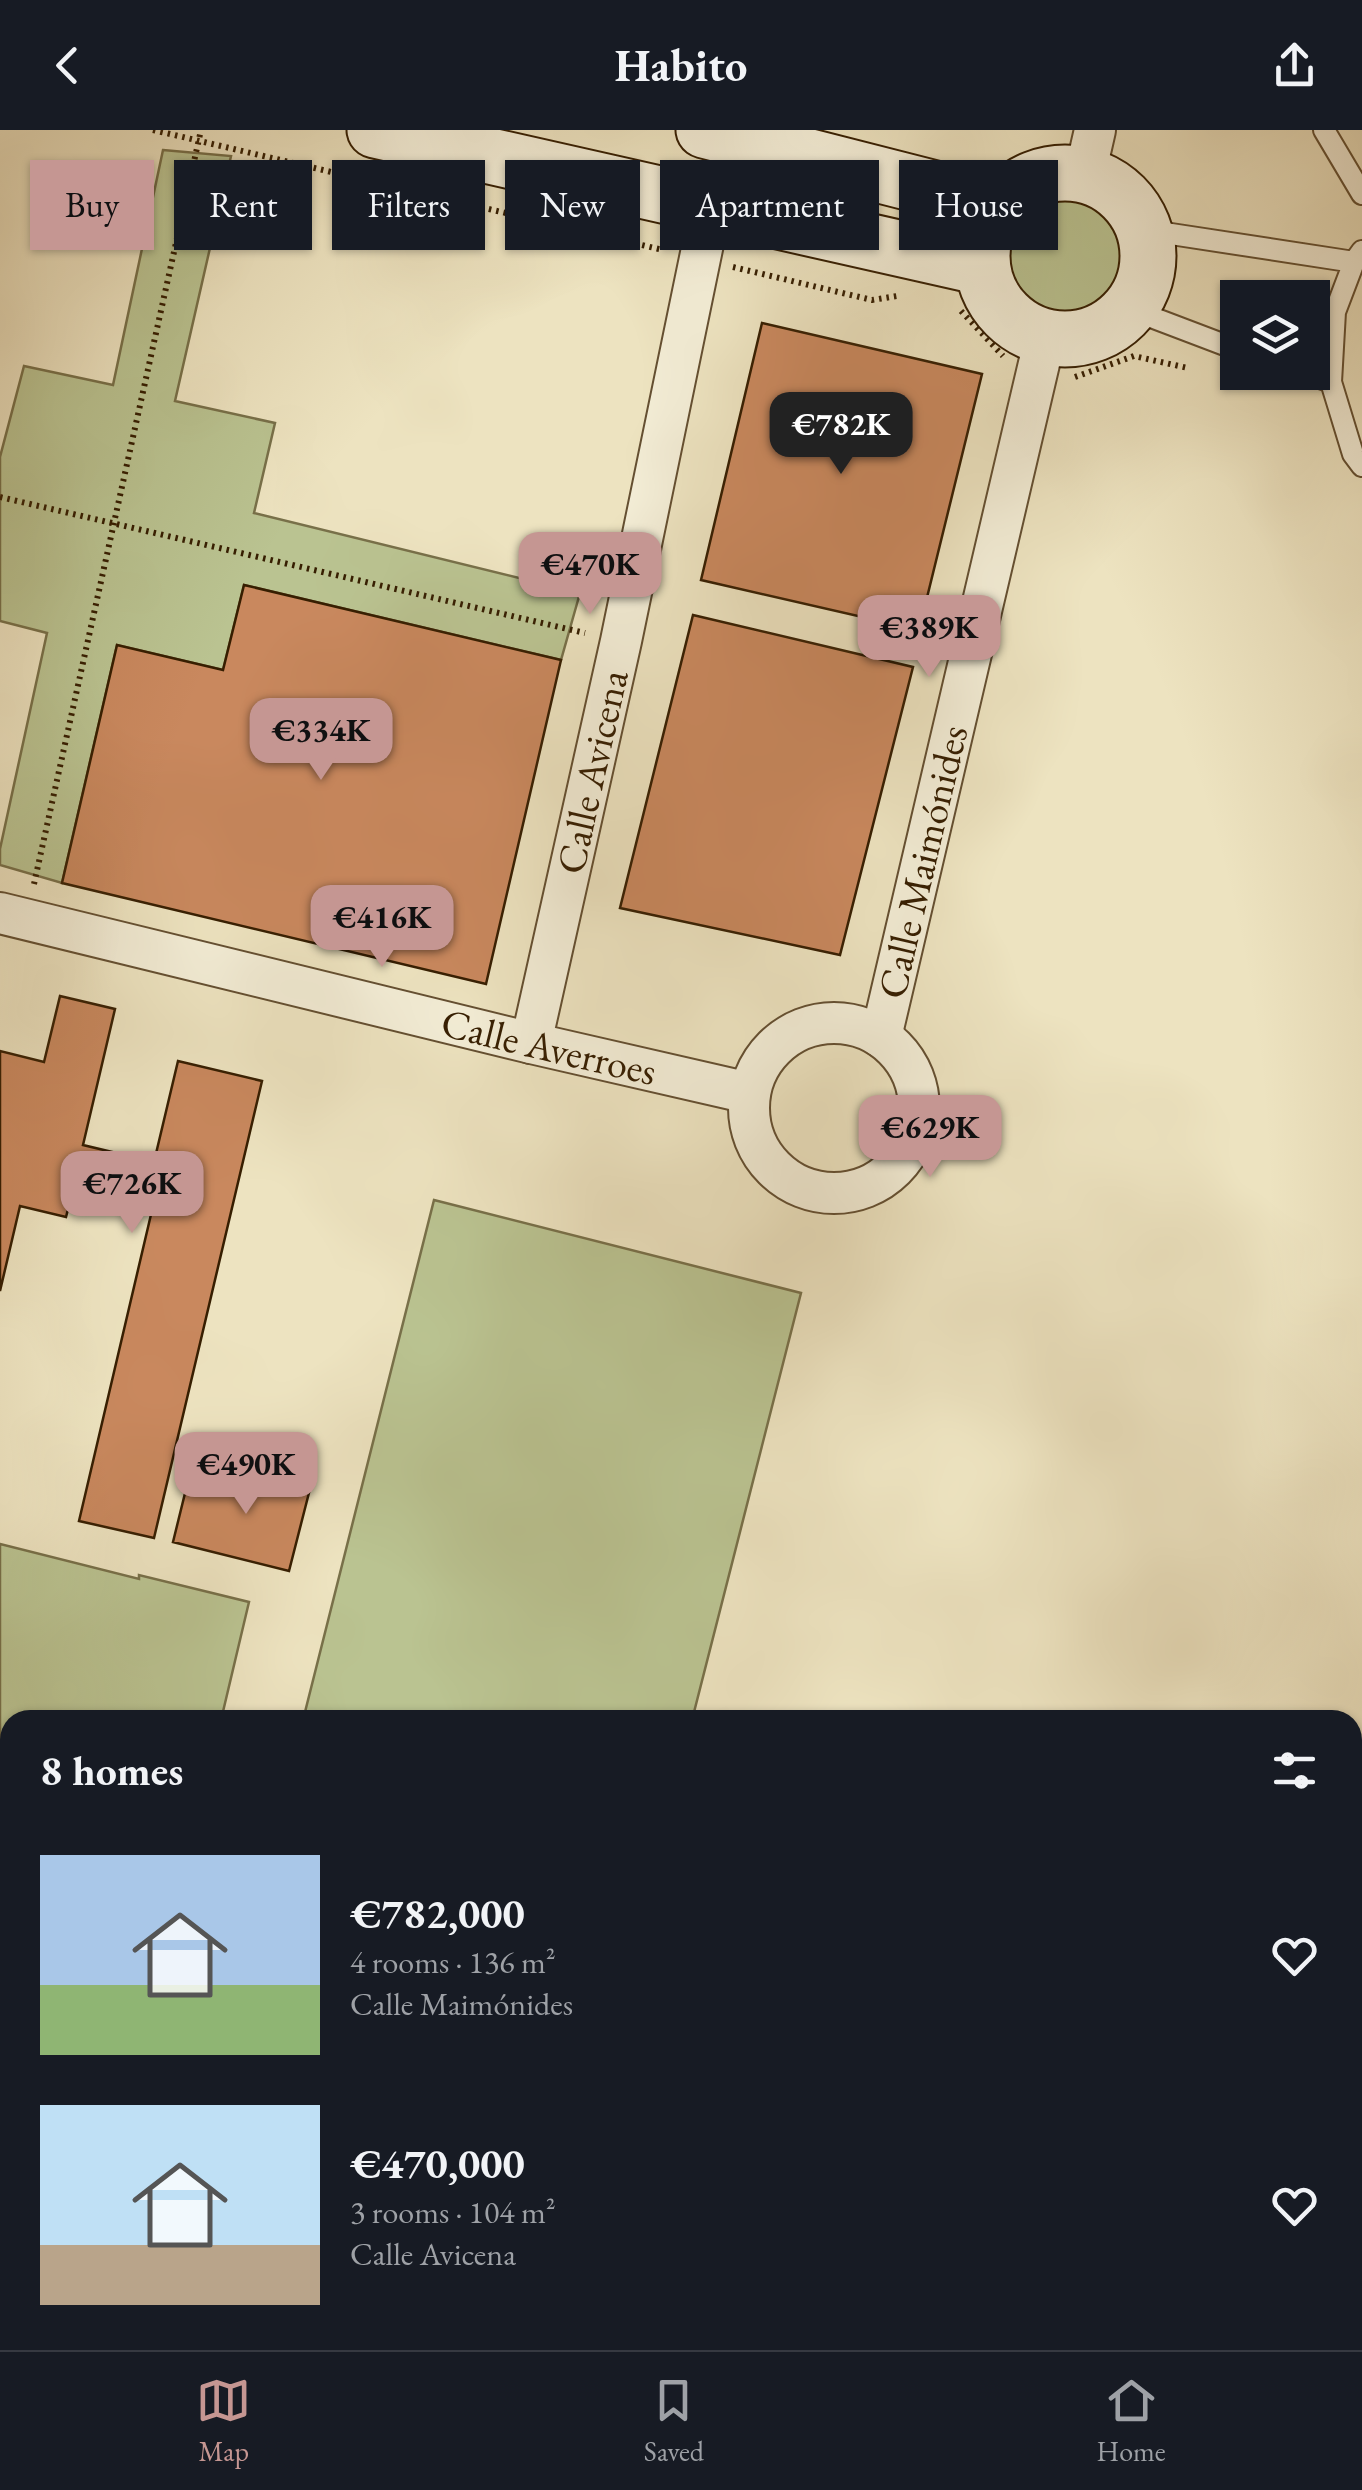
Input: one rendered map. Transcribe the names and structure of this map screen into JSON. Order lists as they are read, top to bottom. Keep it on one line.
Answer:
{"streets":{"street":["Calle Avicena","Calle Maimónides","Calle Averroes"]},"crossings":[["Calle Avicena","Calle Averroes"],["Calle Maimónides","Calle Averroes"]],"page":{"header":"Habito","chip":["Buy","Rent","Filters","New","Apartment","House"],"price":["€782K","€470K","€389K","€334K","€416K","€629K","€726K","€490K"],"heading":"8 homes","list":[{"name":"€782,000","note":"4 rooms · 136 m² · Calle Maimónides"},{"name":"€470,000","note":"3 rooms · 104 m² · Calle Avicena"}],"tabs":["Map","Saved","Home"]}}
